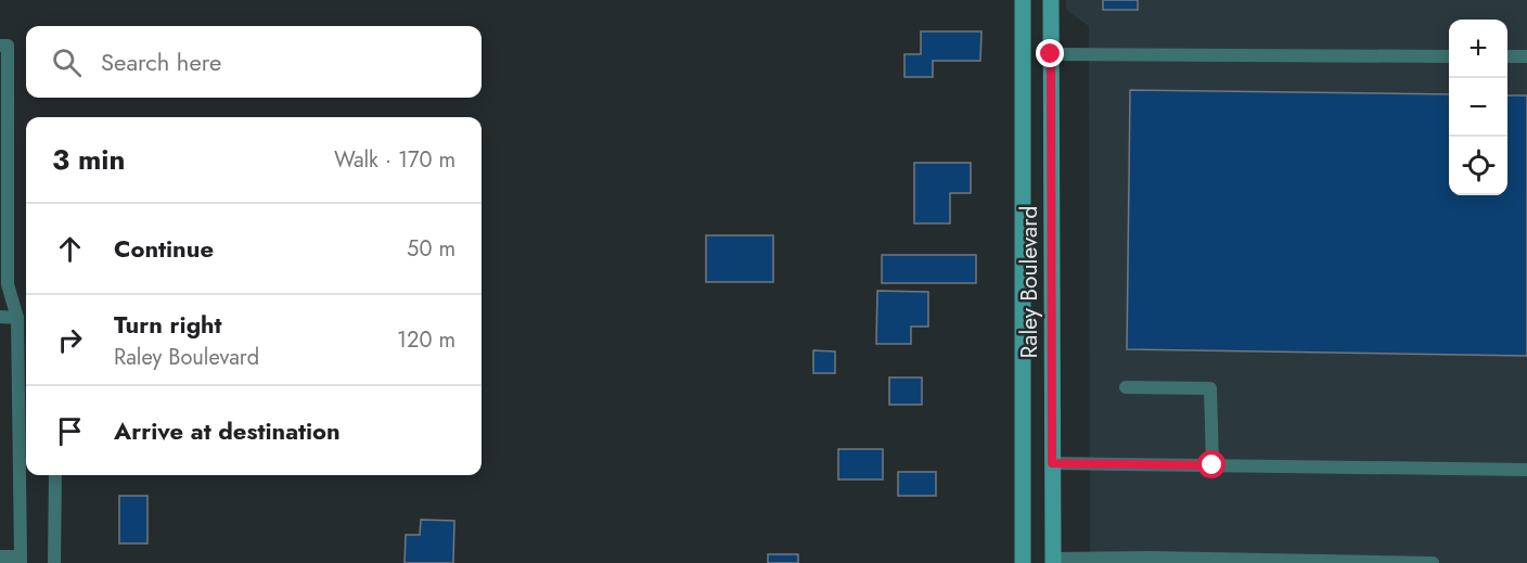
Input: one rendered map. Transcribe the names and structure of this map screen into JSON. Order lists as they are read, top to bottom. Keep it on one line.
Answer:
{"streets":{"street":["Raley Boulevard"]},"page":{"map_buttons":["+","−"],"search":"Search here","heading":["3 min","Walk · 170 m"],"list":[["Continue","50 m"],["Turn right","Raley Boulevard","120 m"],"Arrive at destination"]}}
